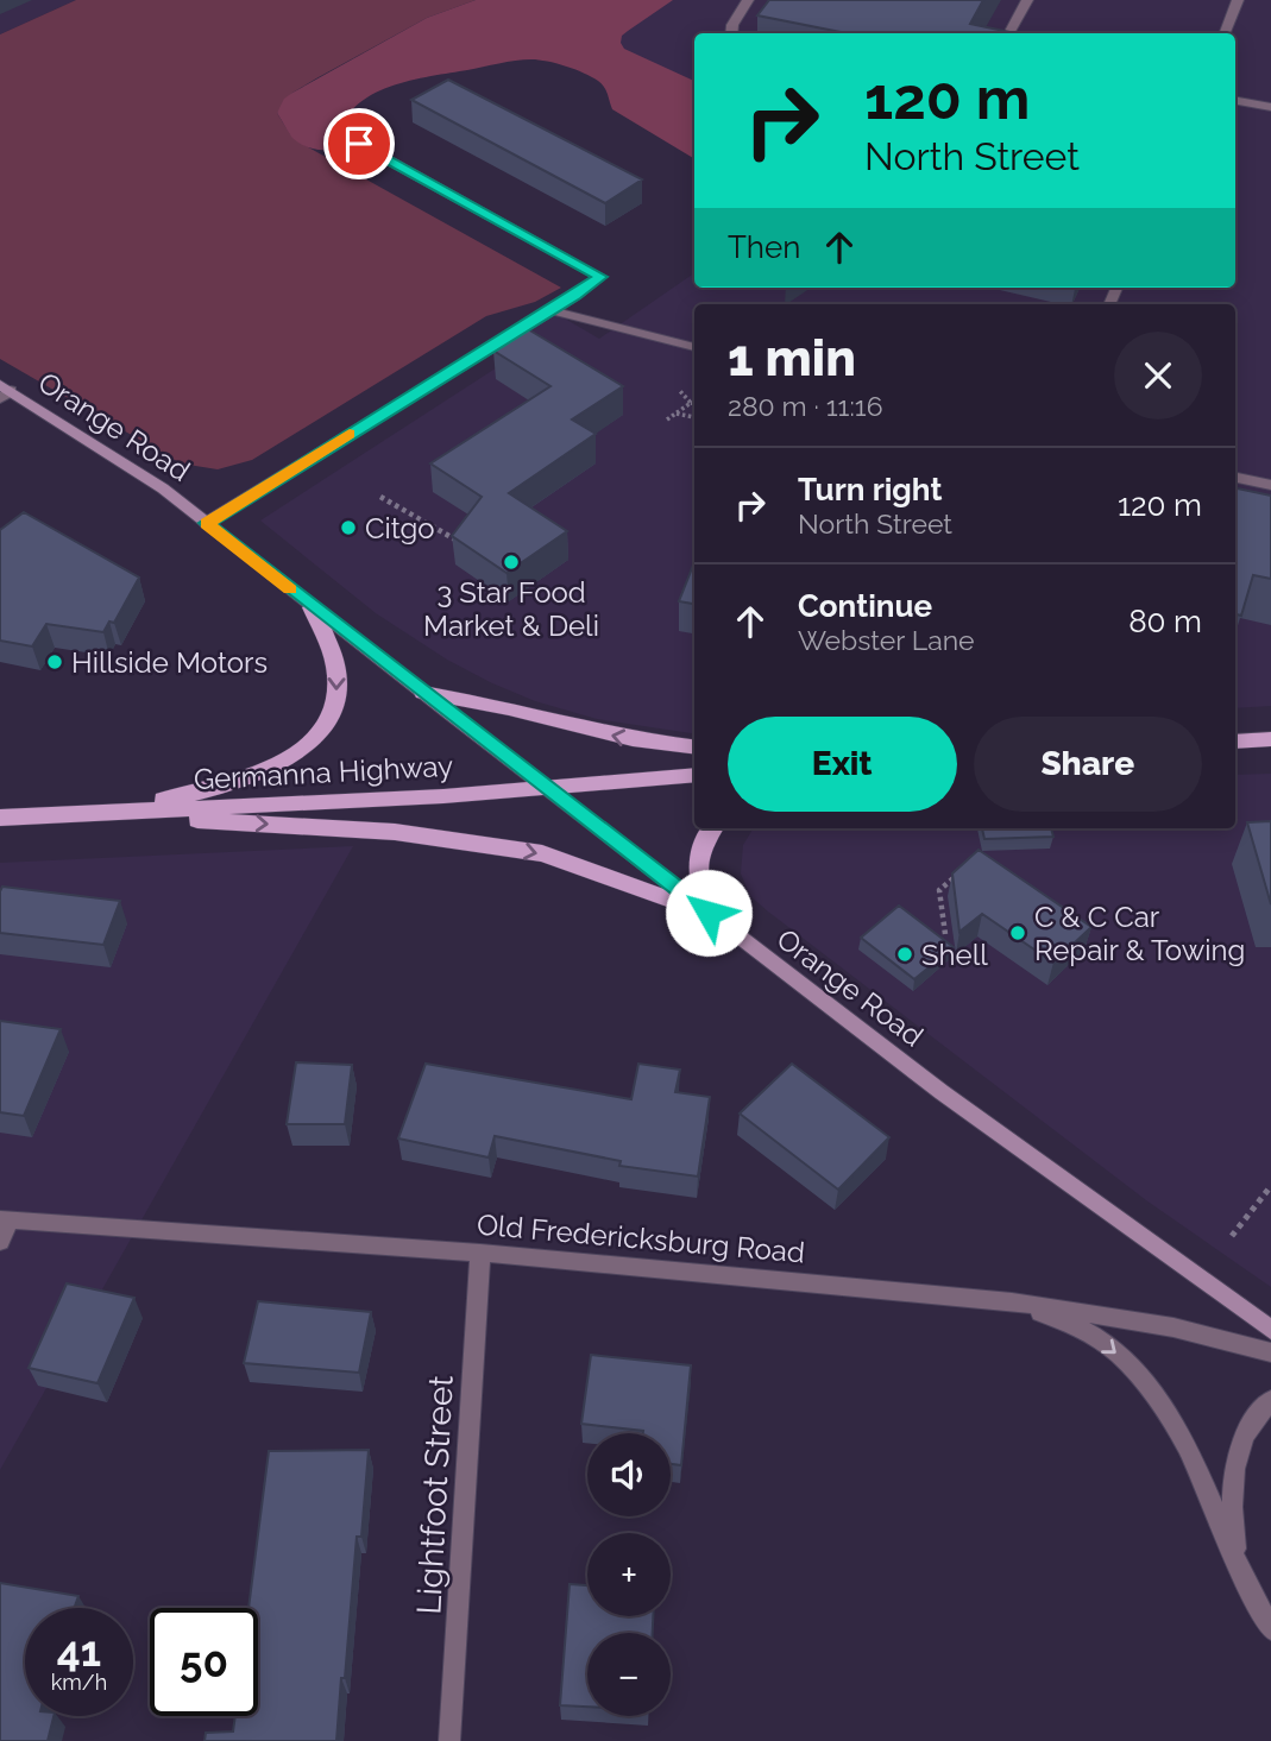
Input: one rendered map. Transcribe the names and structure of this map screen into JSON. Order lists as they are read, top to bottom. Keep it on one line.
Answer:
{"streets":{"main road":["Orange Road","Germanna Highway"],"street":["Old Fredericksburg Road","Lightfoot Street"]},"crossings":[["Orange Road","Germanna Highway"],["Old Fredericksburg Road","Lightfoot Street"]],"places":["Citgo","3 Star Food Market & Deli","Hillside Motors","C & C Car Repair & Towing","Shell"],"page":{"turn":["120 m","North Street"],"then":"Then","heading":["1 min","280 m · 11:16"],"list":[{"name":"Turn right","note":"North Street","value":"120 m"},{"name":"Continue","note":"Webster Lane","value":"80 m"}],"buttons":["Exit","Share"],"map_buttons":["+","−"],"speed":"41 km/h","limit":"50"}}
